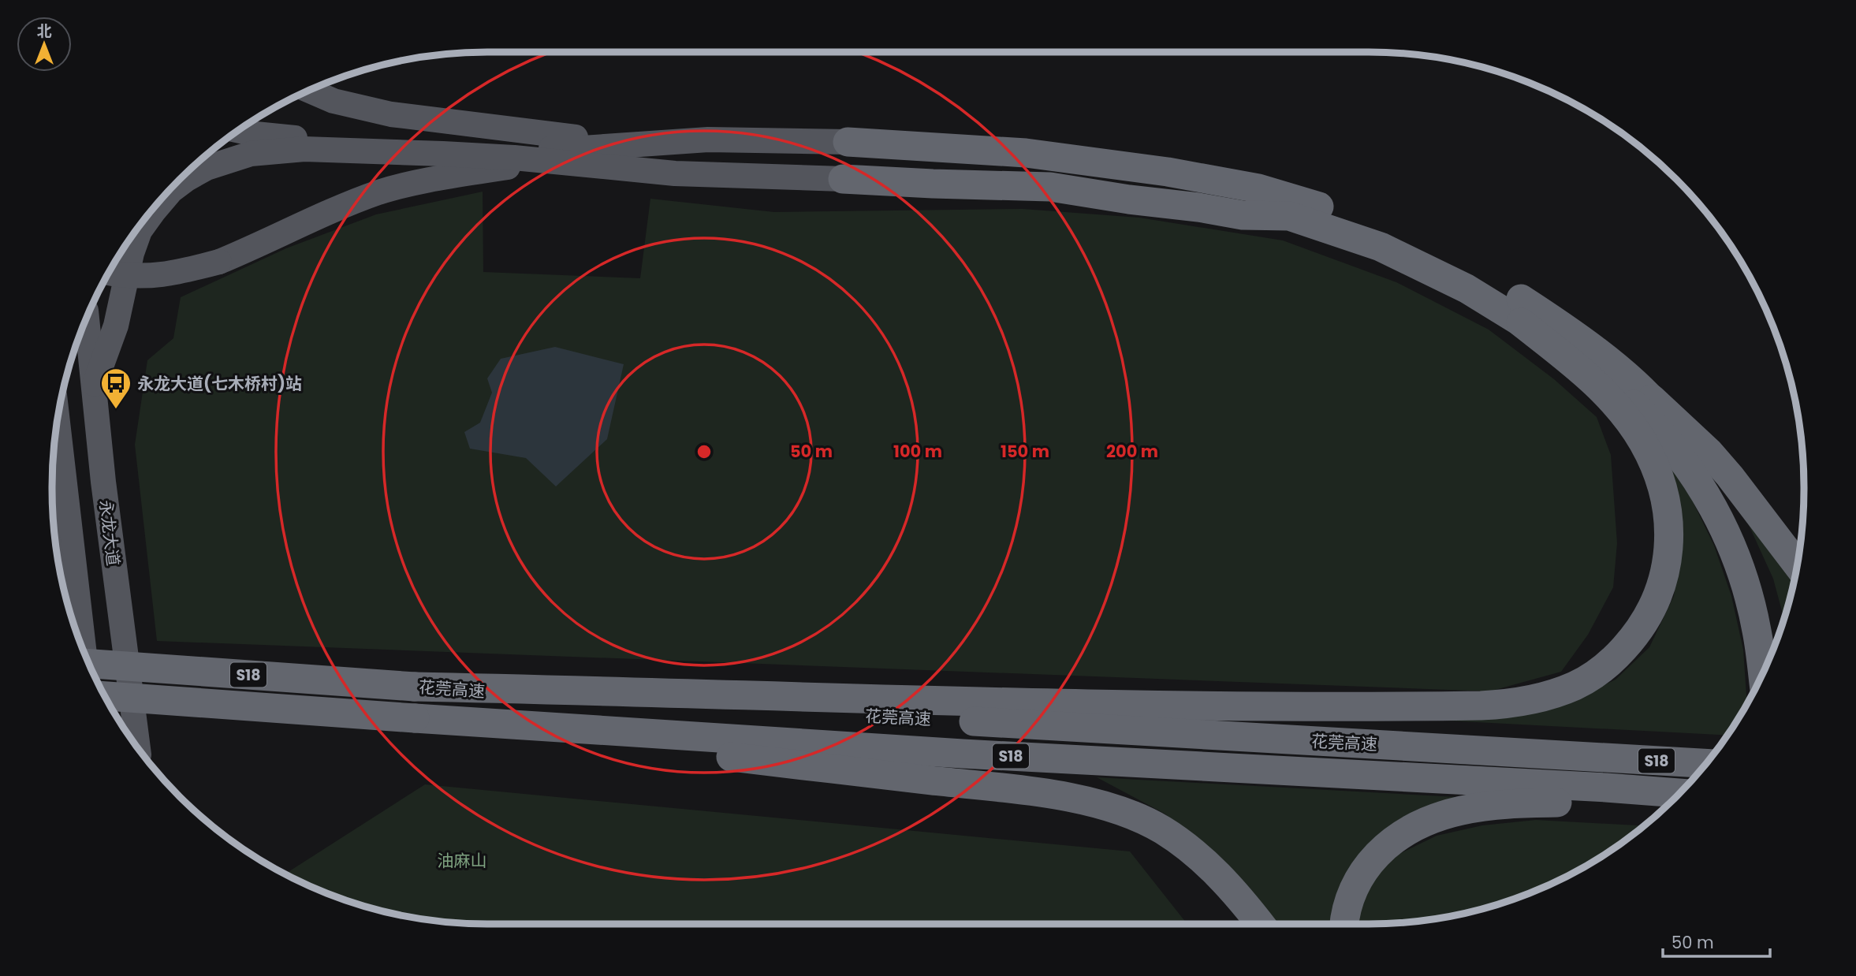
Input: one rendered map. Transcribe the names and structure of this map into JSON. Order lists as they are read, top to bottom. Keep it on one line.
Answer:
{"streets":{"highway":["S18","花莞高速"],"main road":["永龙大道"]},"parks":["油麻山"],"places":{"bus stop":["永龙大道(七木桥村)站"]},"scale_bar":"50 m","north":"top","rings":["50 m","100 m","150 m","200 m"]}
